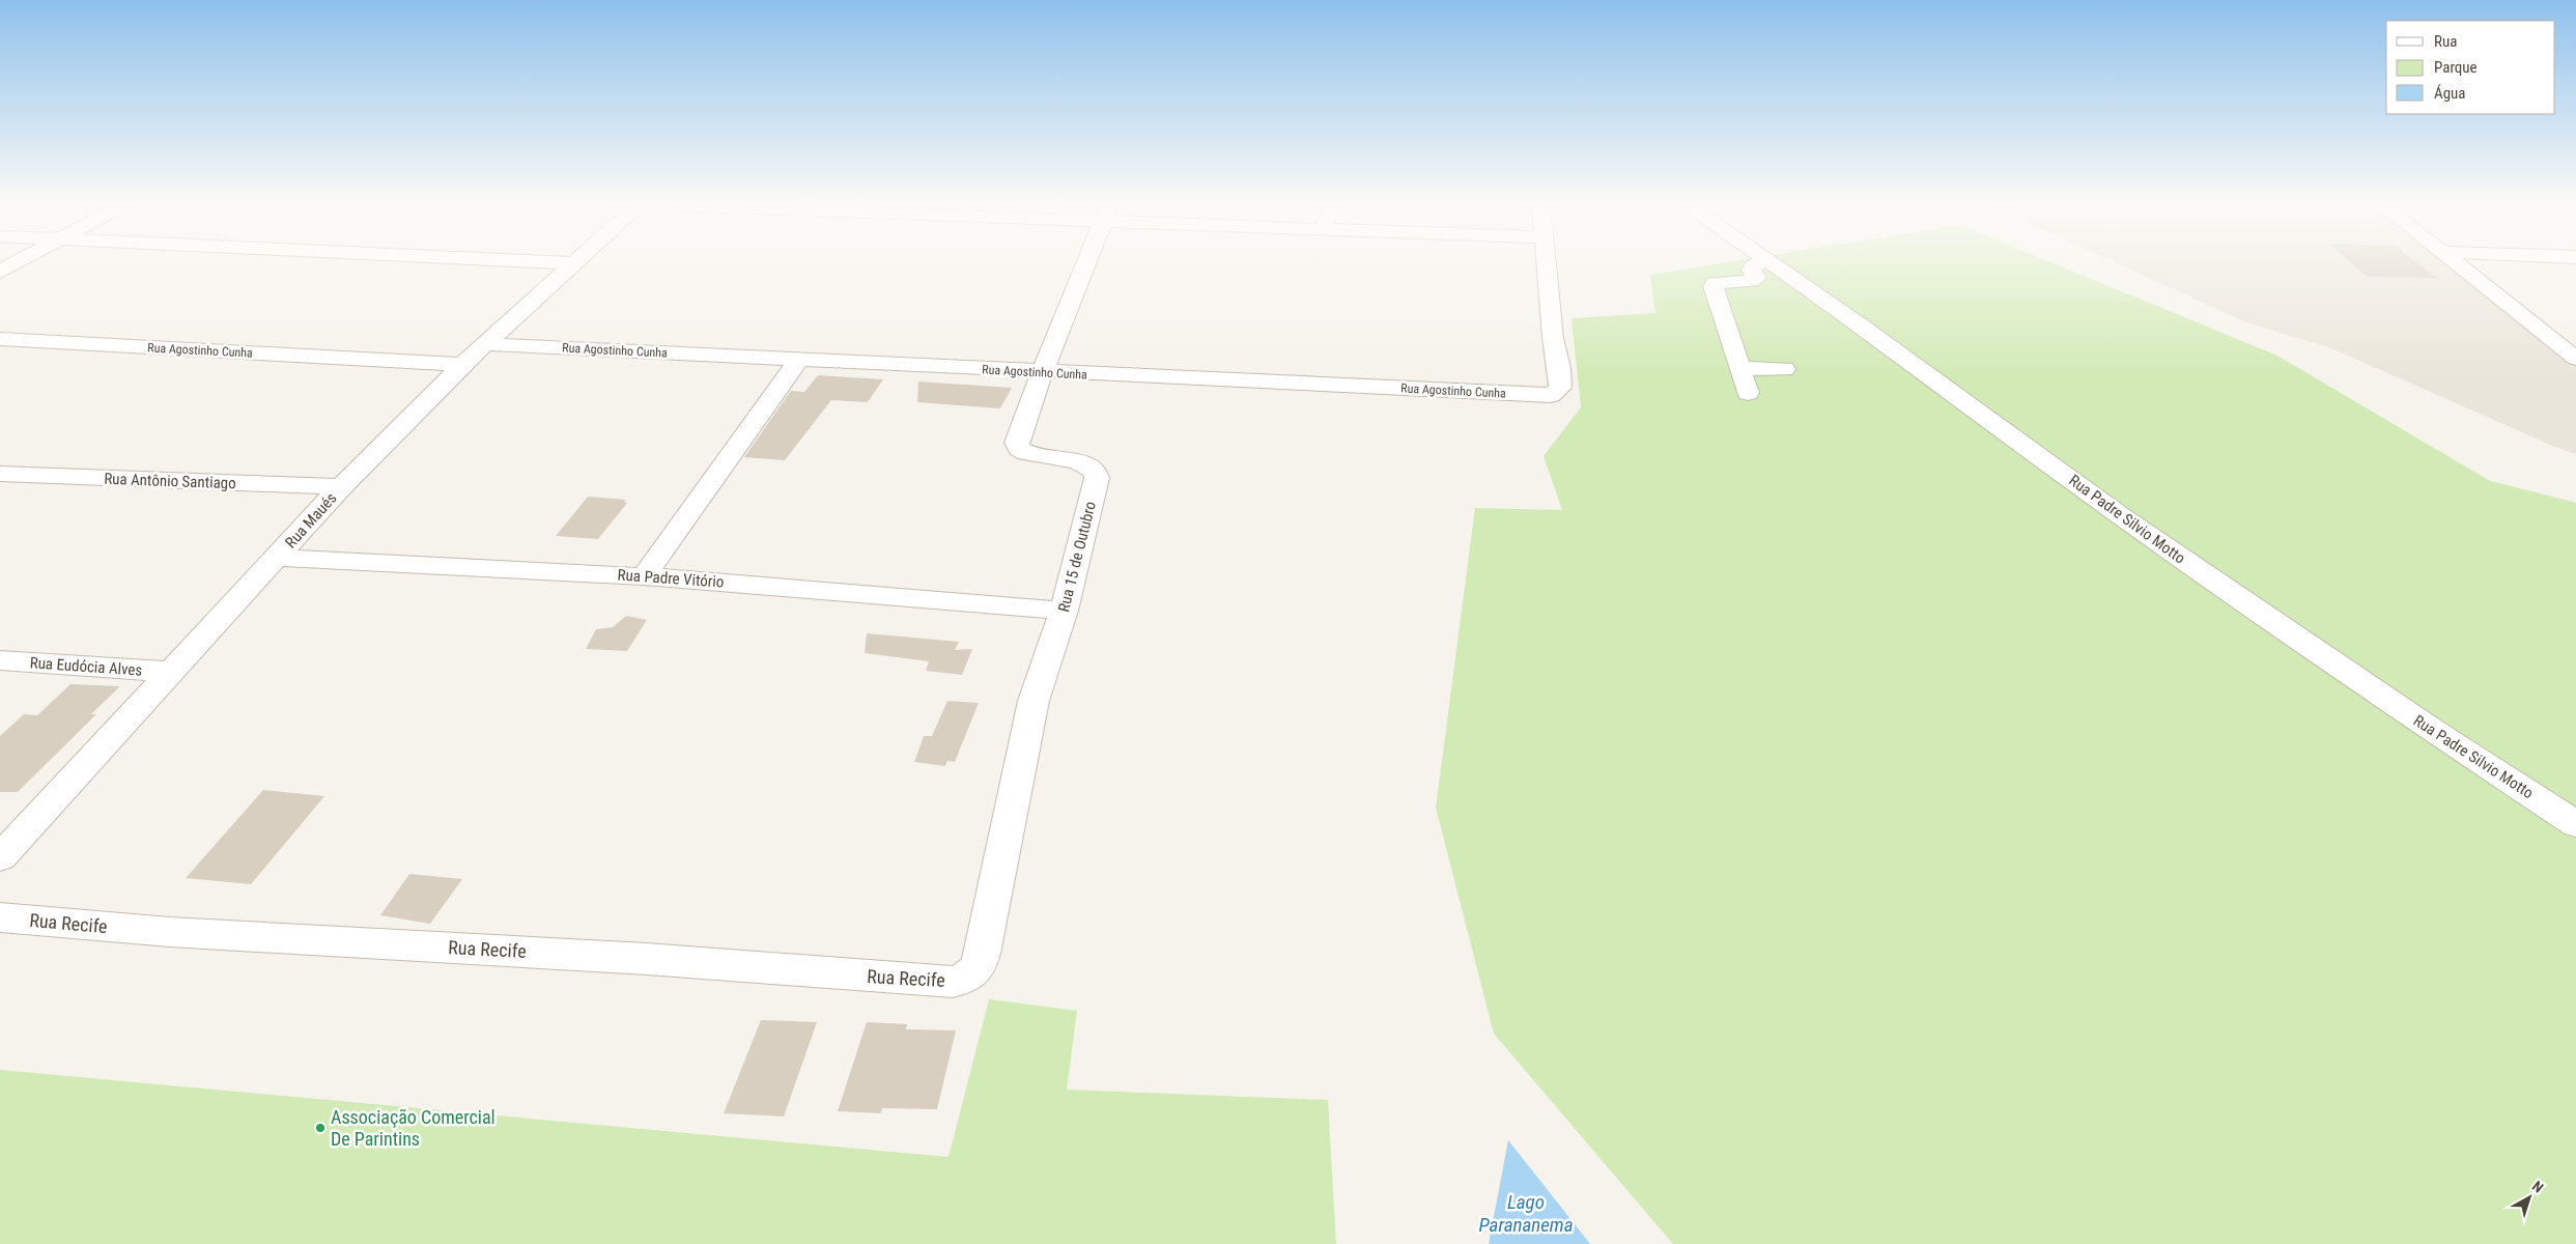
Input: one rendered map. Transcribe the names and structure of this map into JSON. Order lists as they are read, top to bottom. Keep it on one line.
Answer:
{"streets":{"street":["Rua Agostinho Cunha","Rua Antônio Santiago","Rua Padre Silvio Motto","Rua Maués","Rua 15 de Outubro","Rua Padre Vitório","Rua Eudócia Alves","Rua Recife"]},"crossings":[["Rua Agostinho Cunha","Rua Maués"],["Rua Agostinho Cunha","Rua 15 de Outubro"],["Rua Antônio Santiago","Rua Maués"],["Rua Maués","Rua Padre Vitório"],["Rua Maués","Rua Eudócia Alves"],["Rua 15 de Outubro","Rua Padre Vitório"],["Rua 15 de Outubro","Rua Recife"]],"water":["Lago Parananema"],"places":["Associação Comercial De Parintins"],"legend":["Rua","Parque","Água"],"north":"top right"}
